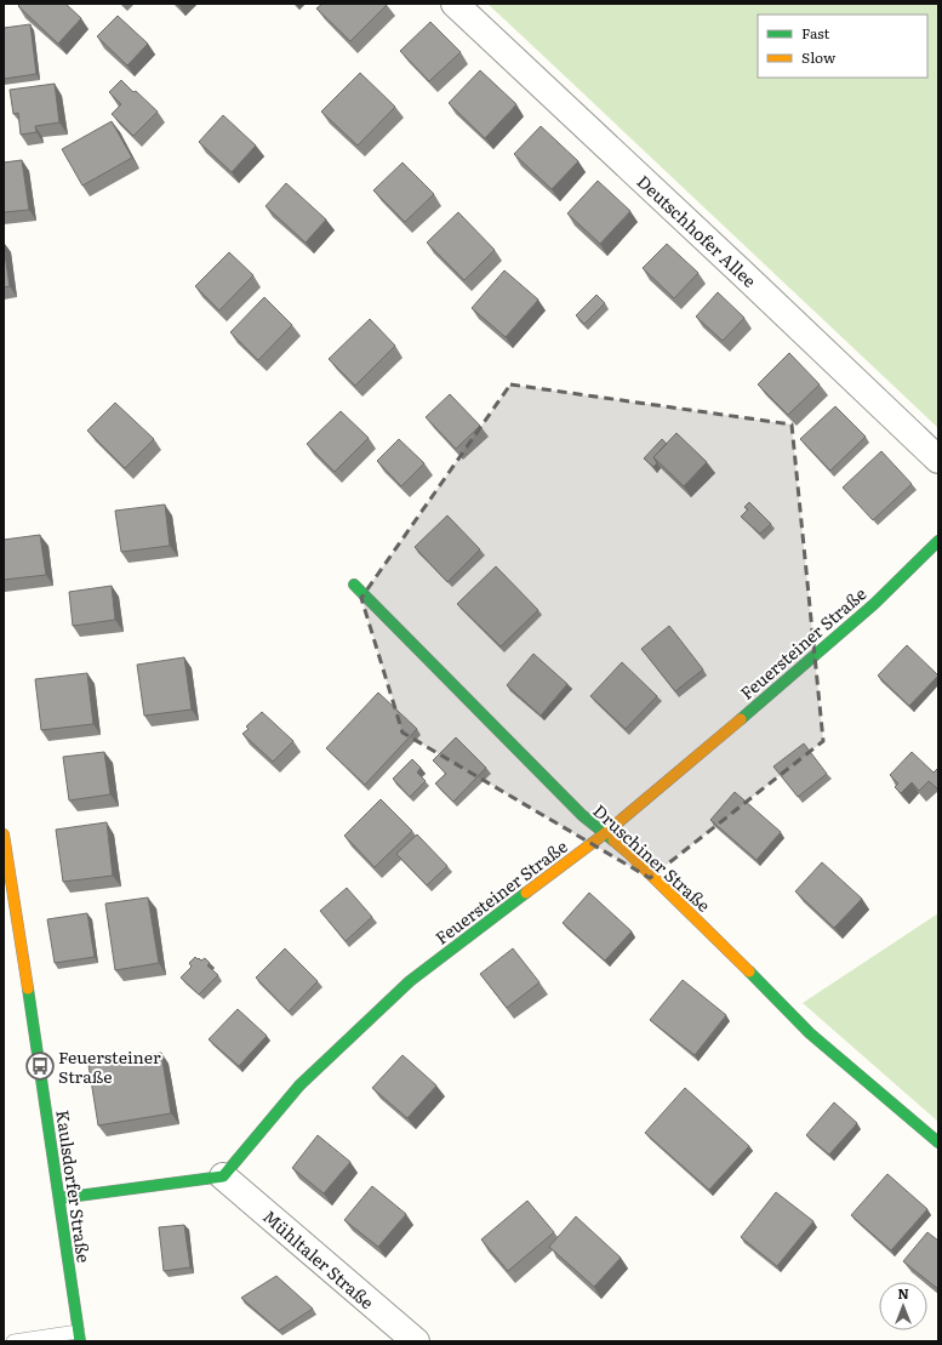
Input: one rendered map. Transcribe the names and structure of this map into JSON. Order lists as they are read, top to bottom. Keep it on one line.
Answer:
{"streets":{"street":["Deutschhofer Allee","Feuersteiner Straße","Druschiner Straße","Kaulsdorfer Straße","Mühltaler Straße"]},"crossings":[["Feuersteiner Straße","Druschiner Straße"],["Feuersteiner Straße","Mühltaler Straße"]],"places":{"bus stop":["Feuersteiner Straße"]},"legend":["Fast","Slow"],"north":"top"}
